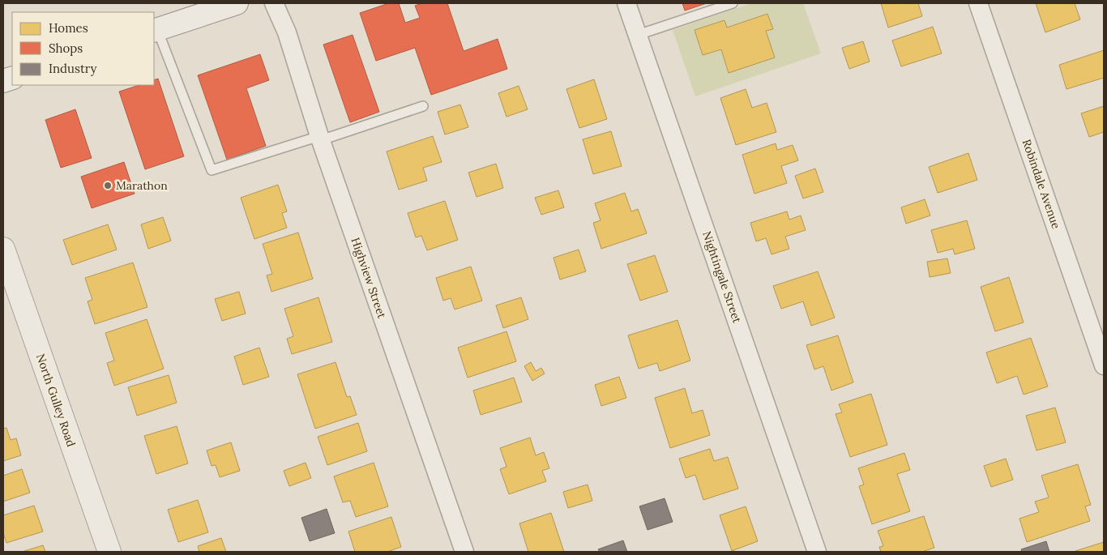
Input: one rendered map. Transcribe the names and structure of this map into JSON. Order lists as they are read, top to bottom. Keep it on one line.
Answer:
{"streets":{"street":["Robindale Avenue","Nightingale Street","Highview Street","North Gulley Road"]},"places":["Marathon"],"legend":["Homes","Shops","Industry"]}
